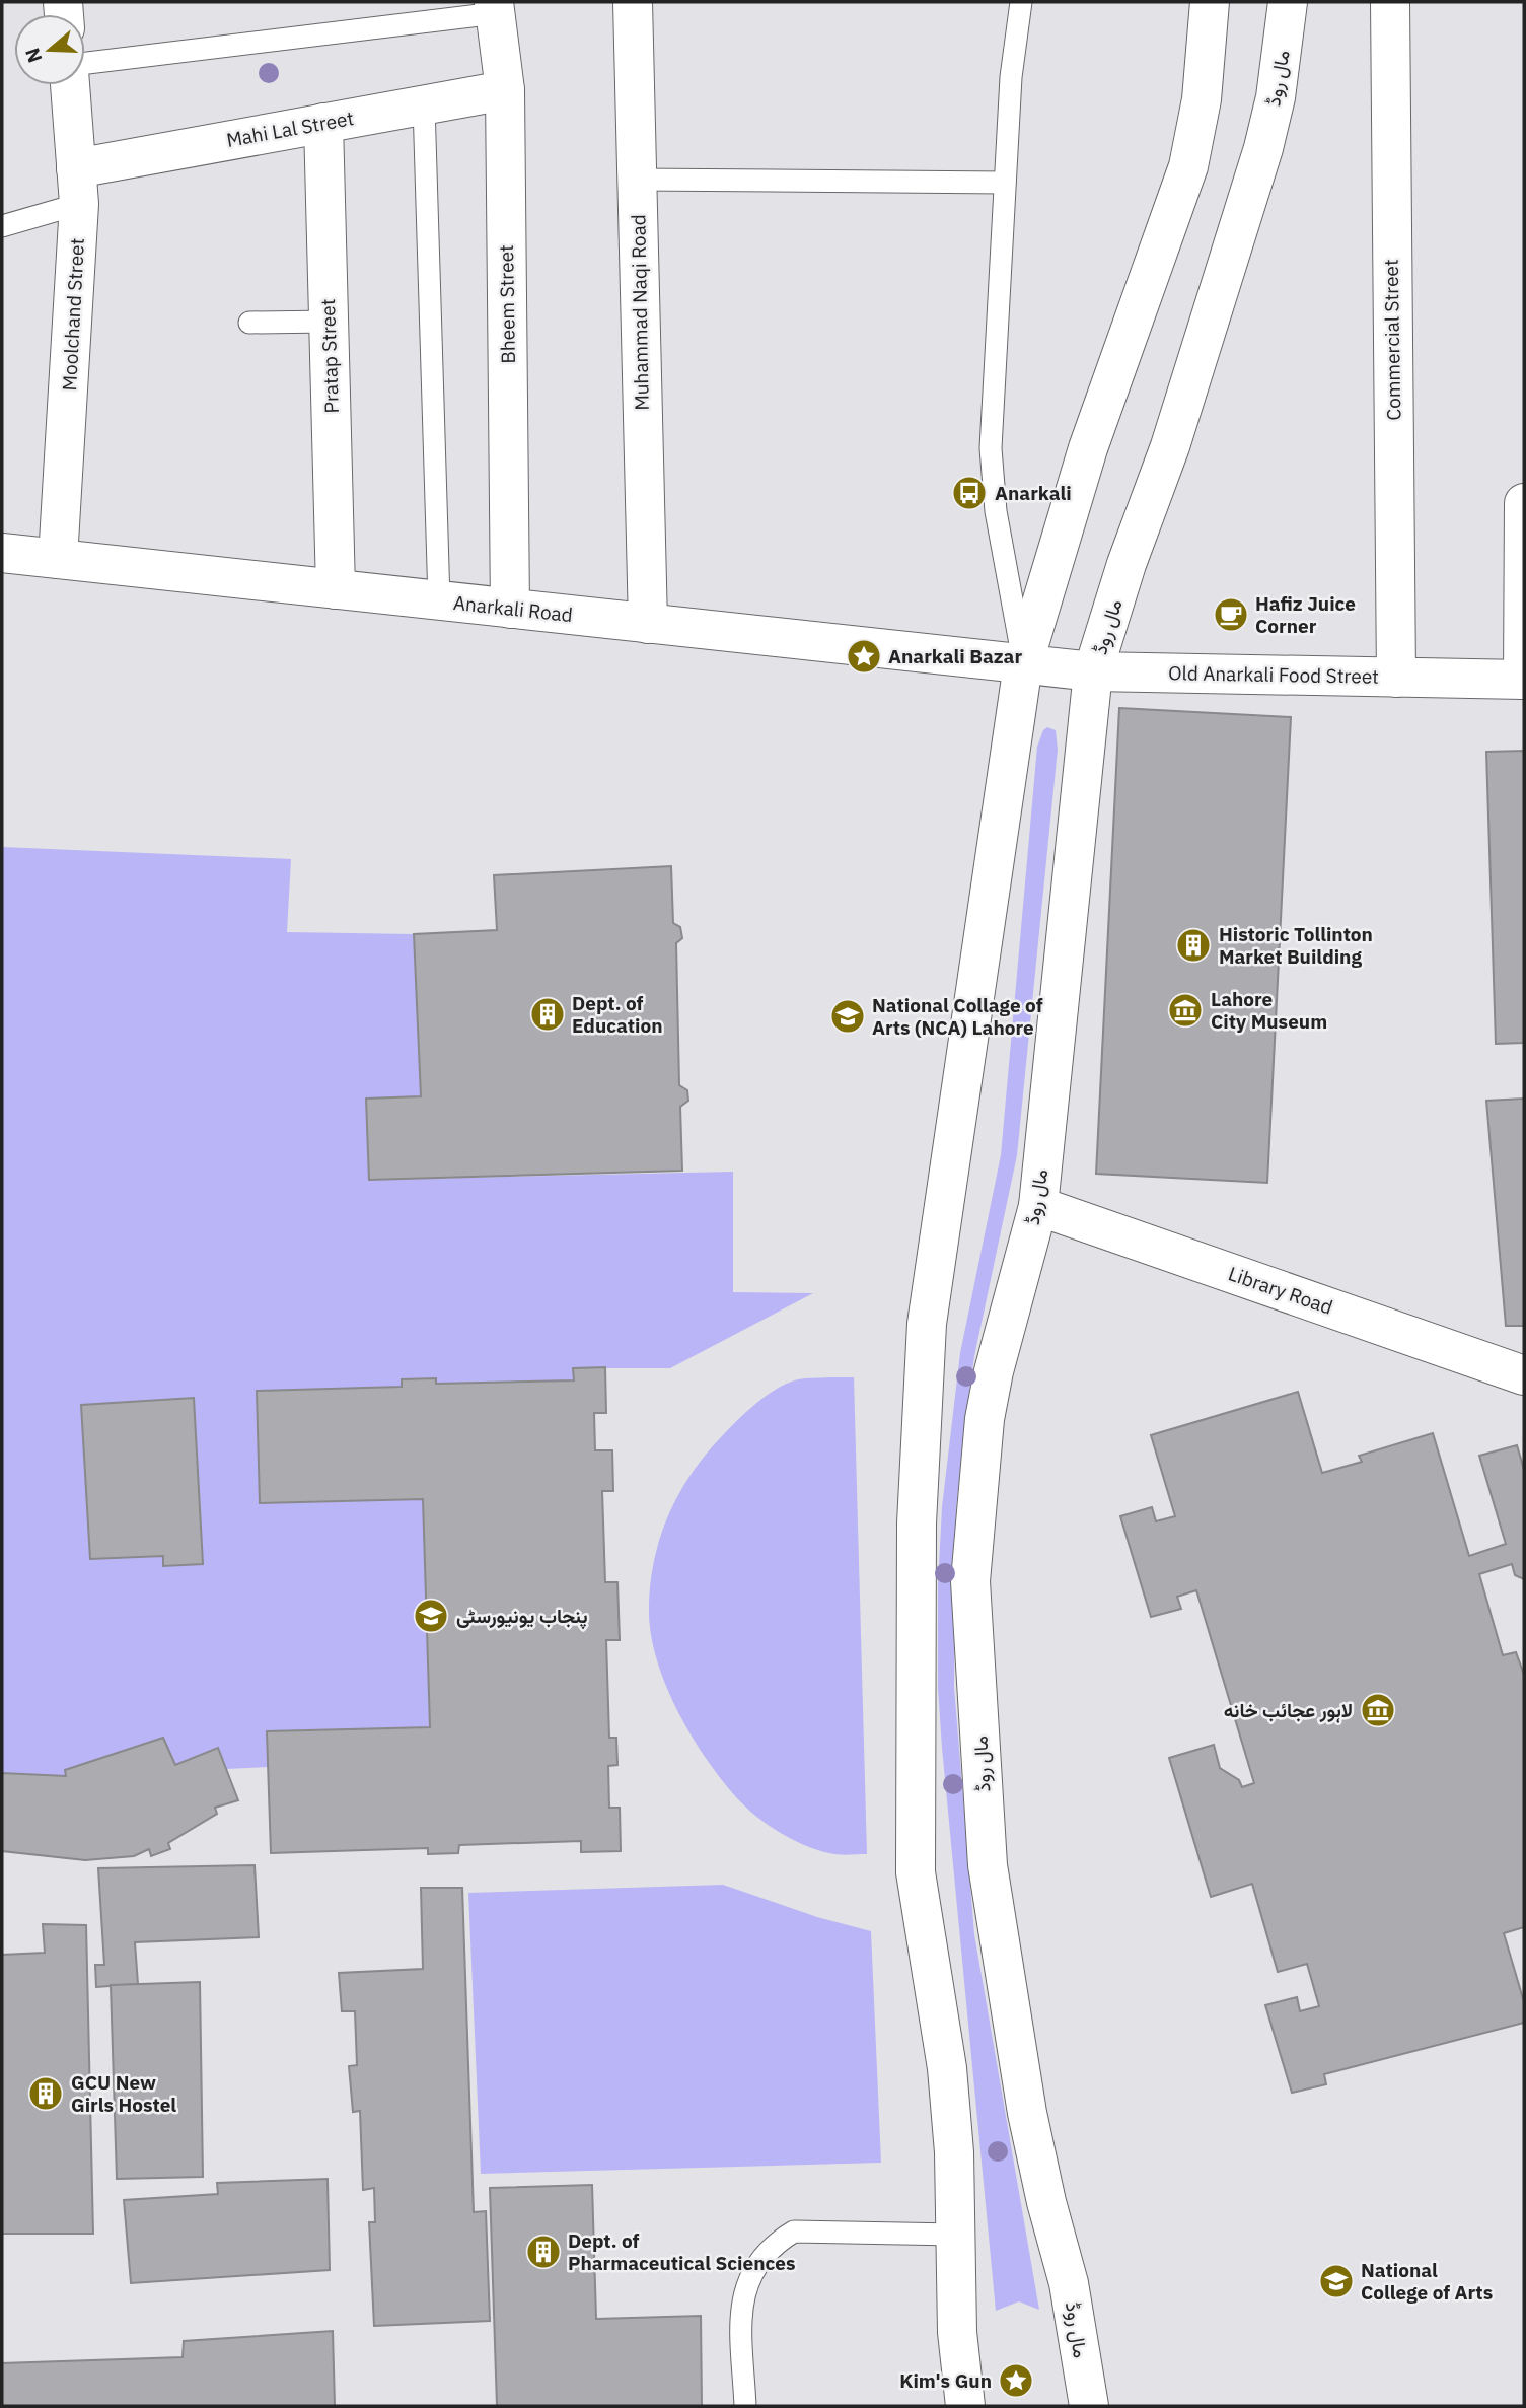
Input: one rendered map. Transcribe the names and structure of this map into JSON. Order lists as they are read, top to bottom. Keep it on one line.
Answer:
{"streets":{"street":["مال روڈ","Mahi Lal Street","Bheem Street","Muhammad Naqi Road","Moolchand Street","Commercial Street","Pratap Street","Anarkali Road","Old Anarkali Food Street","Library Road"]},"crossings":[["مال روڈ","Old Anarkali Food Street"],["مال روڈ","Library Road"],["Mahi Lal Street","Bheem Street"],["Mahi Lal Street","Moolchand Street"],["Mahi Lal Street","Pratap Street"],["Bheem Street","Anarkali Road"],["Muhammad Naqi Road","Anarkali Road"],["Moolchand Street","Anarkali Road"],["Commercial Street","Old Anarkali Food Street"],["Pratap Street","Anarkali Road"],["Anarkali Road","Old Anarkali Food Street"]],"places":{"bus stop":["Anarkali"],"cafe":["Hafiz Juice Corner"],"place":["Anarkali Bazar","Kim's Gun"],"building":["Historic Tollinton Market Building","Dept. of Education","GCU New Girls Hostel","Dept. of Pharmaceutical Sciences"],"museum":["Lahore City Museum","لاہور عجائب خانه"],"school or university":["National Collage of Arts (NCA) Lahore","پنجاب یونیورسٹی","National College of Arts"]},"north":"left"}
